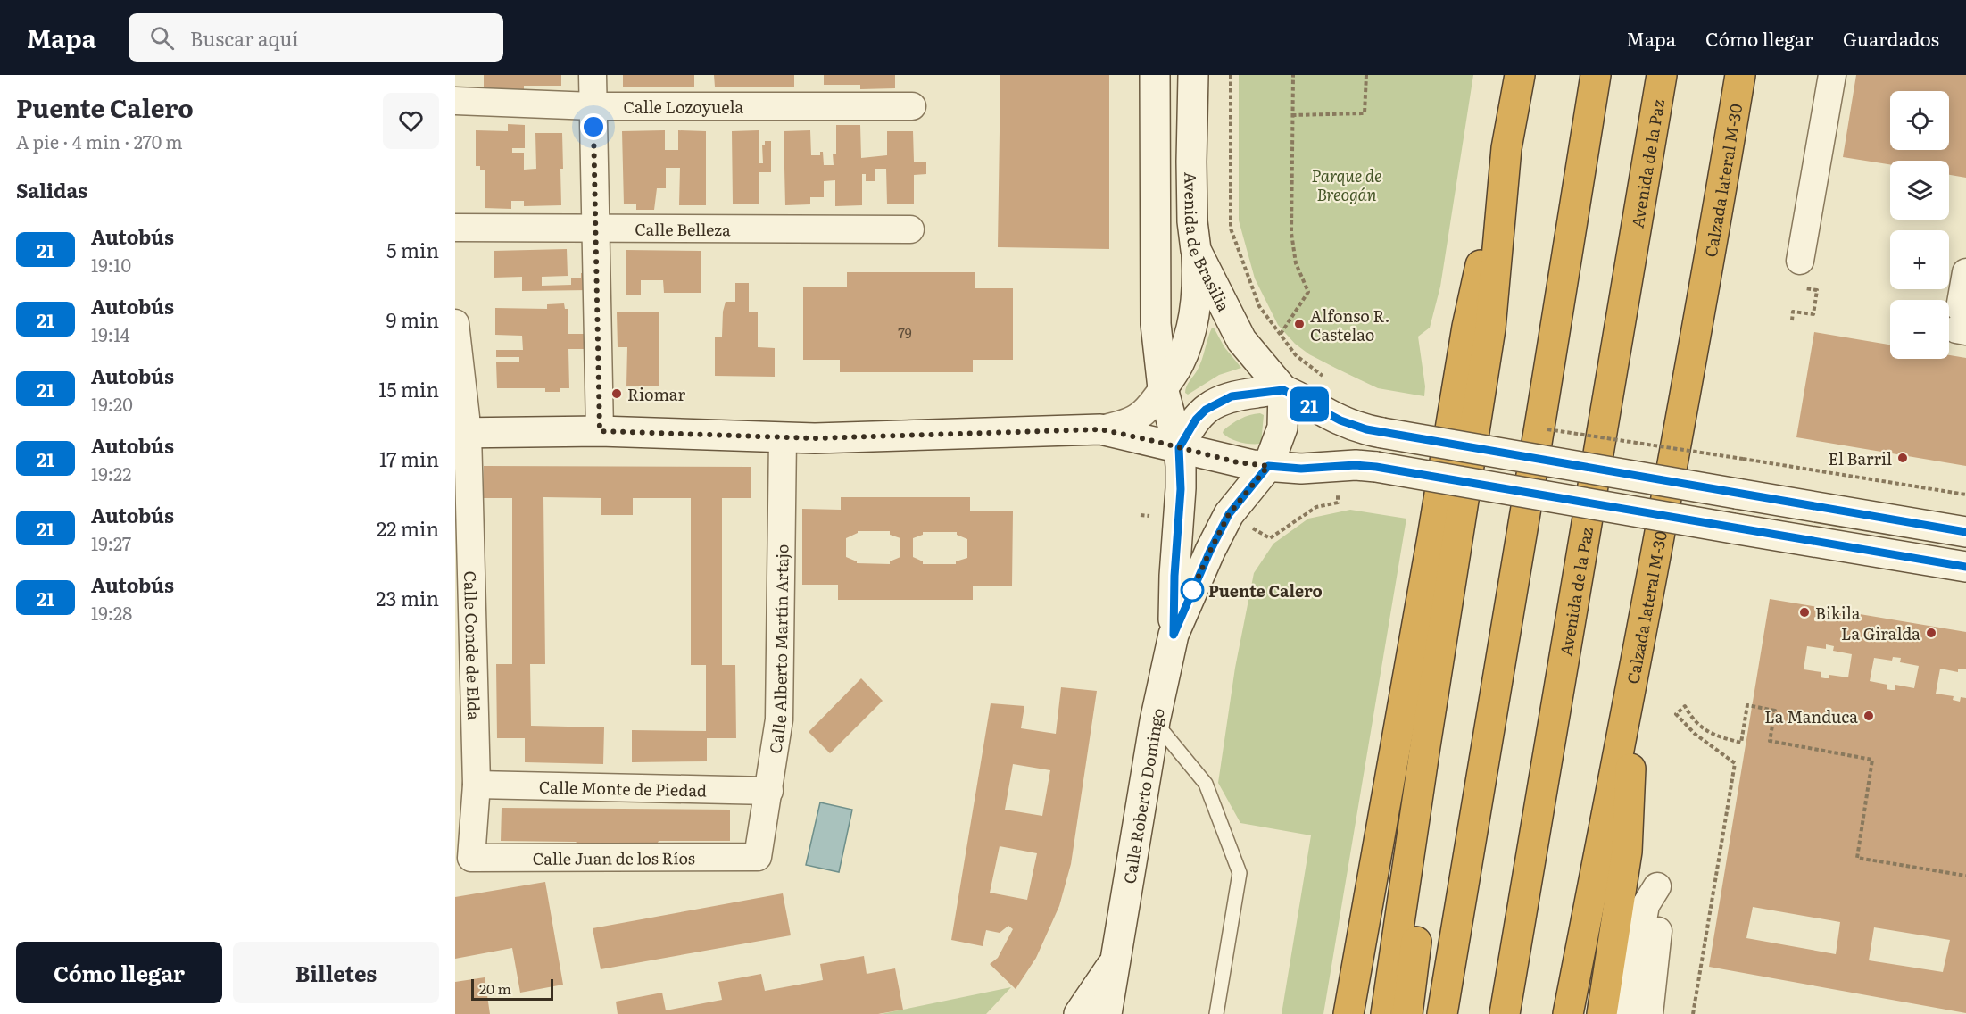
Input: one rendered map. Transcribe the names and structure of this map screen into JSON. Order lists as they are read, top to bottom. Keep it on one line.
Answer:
{"streets":{"highway":["Avenida de la Paz","Calzada lateral M-30"],"street":["Calle Lozoyuela","Calle Belleza","Avenida de Brasilia","Calle Conde de Elda","Calle Alberto Martín Artajo","Calle Monte de Piedad","Calle Roberto Domingo","Calle Juan de los Ríos"]},"crossings":[["Avenida de Brasilia","Calle Roberto Domingo"],["Calle Conde de Elda","Calle Monte de Piedad"],["Calle Conde de Elda","Calle Juan de los Ríos"],["Calle Alberto Martín Artajo","Calle Monte de Piedad"],["Calle Alberto Martín Artajo","Calle Juan de los Ríos"]],"parks":["Parque de Breogán"],"places":["Alfonso R. Castelao","Riomar","El Barril","Puente Calero","Bikila","La Giralda","La Manduca"],"lines":["bus line 21"],"house_numbers":["79"],"scale_bar":"20 m","page":{"header":"Mapa","search":"Buscar aquí","nav":["Mapa","Cómo llegar","Guardados"],"heading":[["Puente Calero","A pie · 4 min · 270 m"],"Salidas"],"on_map":"21","map_buttons":["+","−"],"list":[{"mark":"21","name":"Autobús","note":"19:10","value":"5 min"},{"mark":"21","name":"Autobús","note":"19:14","value":"9 min"},{"mark":"21","name":"Autobús","note":"19:20","value":"15 min"},{"mark":"21","name":"Autobús","note":"19:22","value":"17 min"},{"mark":"21","name":"Autobús","note":"19:27","value":"22 min"},{"mark":"21","name":"Autobús","note":"19:28","value":"23 min"}],"buttons":["Cómo llegar","Billetes"],"scale":"20 m"}}
